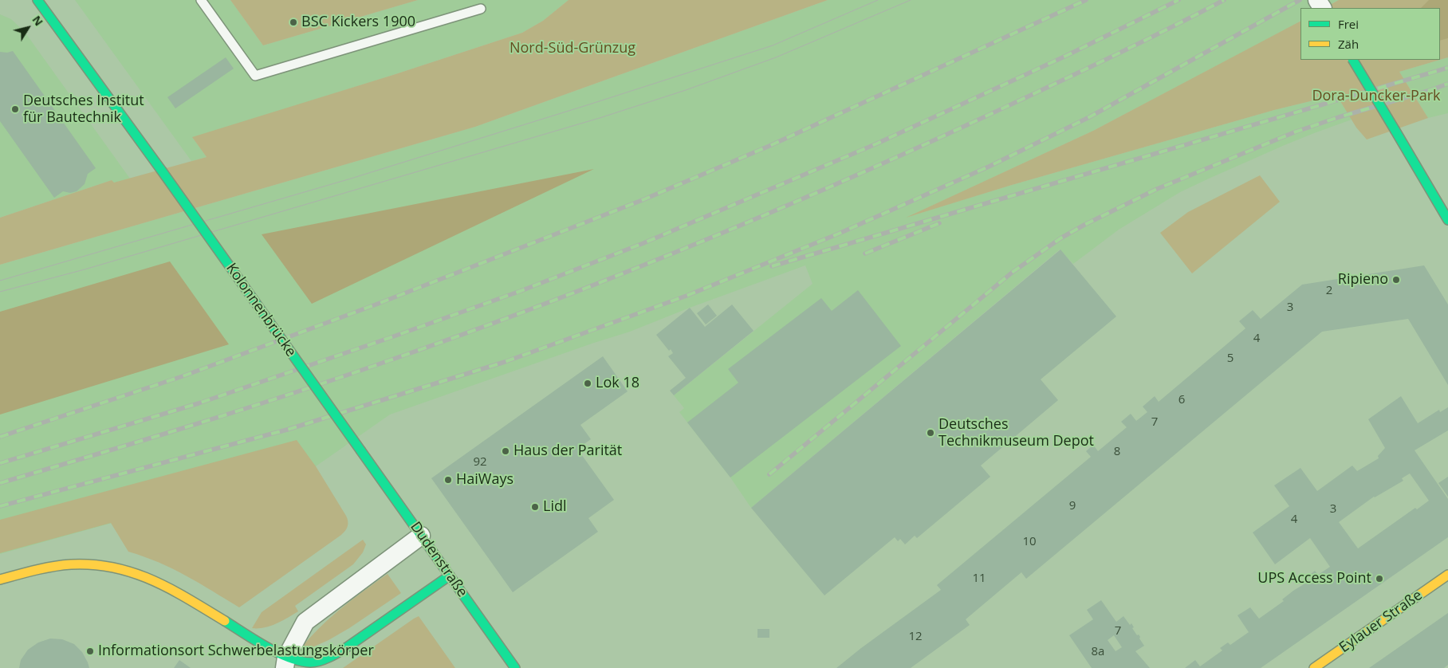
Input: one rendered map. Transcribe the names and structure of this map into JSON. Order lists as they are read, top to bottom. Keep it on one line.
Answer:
{"streets":{"street":["Kolonnenbrücke","Dudenstraße","Eylauer Straße"]},"crossings":[["Kolonnenbrücke","Dudenstraße"]],"parks":["Nord-Süd-Grünzug","Dora-Duncker-Park"],"places":["BSC Kickers 1900","Deutsches Institut für Bautechnik","Ripieno","Lok 18","Deutsches Technikmuseum Depot","Haus der Parität","HaiWays","Lidl","UPS Access Point","Informationsort Schwerbelastungskörper"],"house_numbers":["2","3","4","5","6","7","8","92","9","3","4","10","11","7","12","8a"],"legend":["Frei","Zäh"],"north":"top right"}
